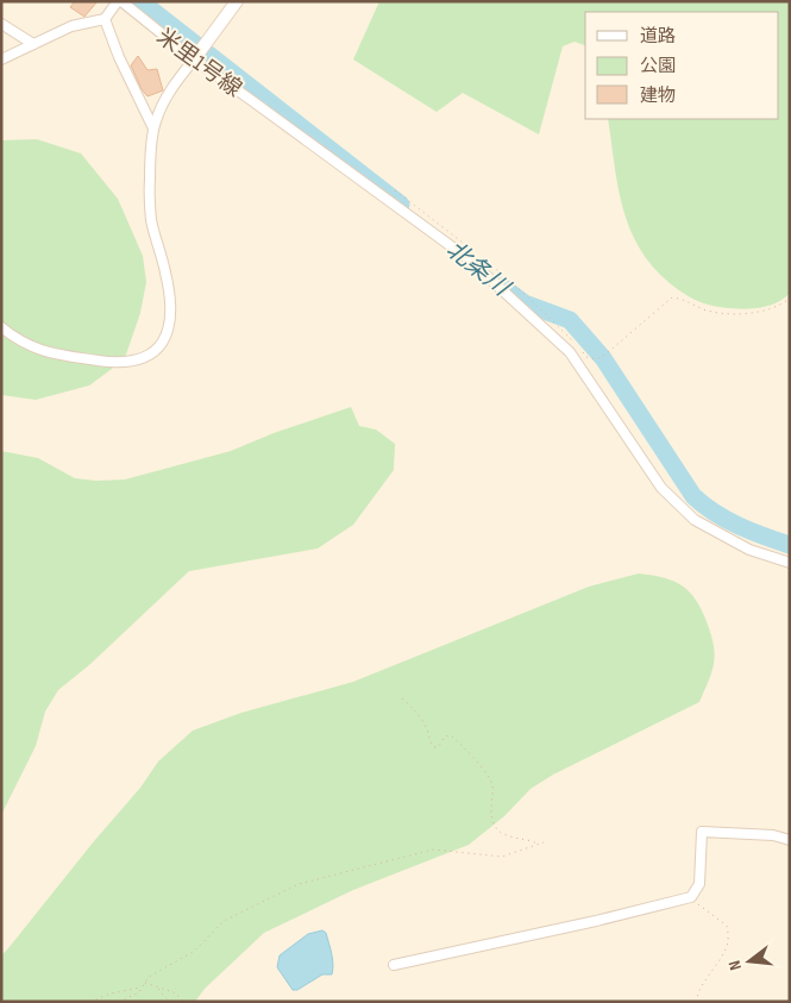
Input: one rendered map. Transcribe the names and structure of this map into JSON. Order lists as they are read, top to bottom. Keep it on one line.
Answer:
{"streets":{"street":["米里1号線"]},"water":["北条川"],"legend":["道路","公園","建物"],"north":"left"}
